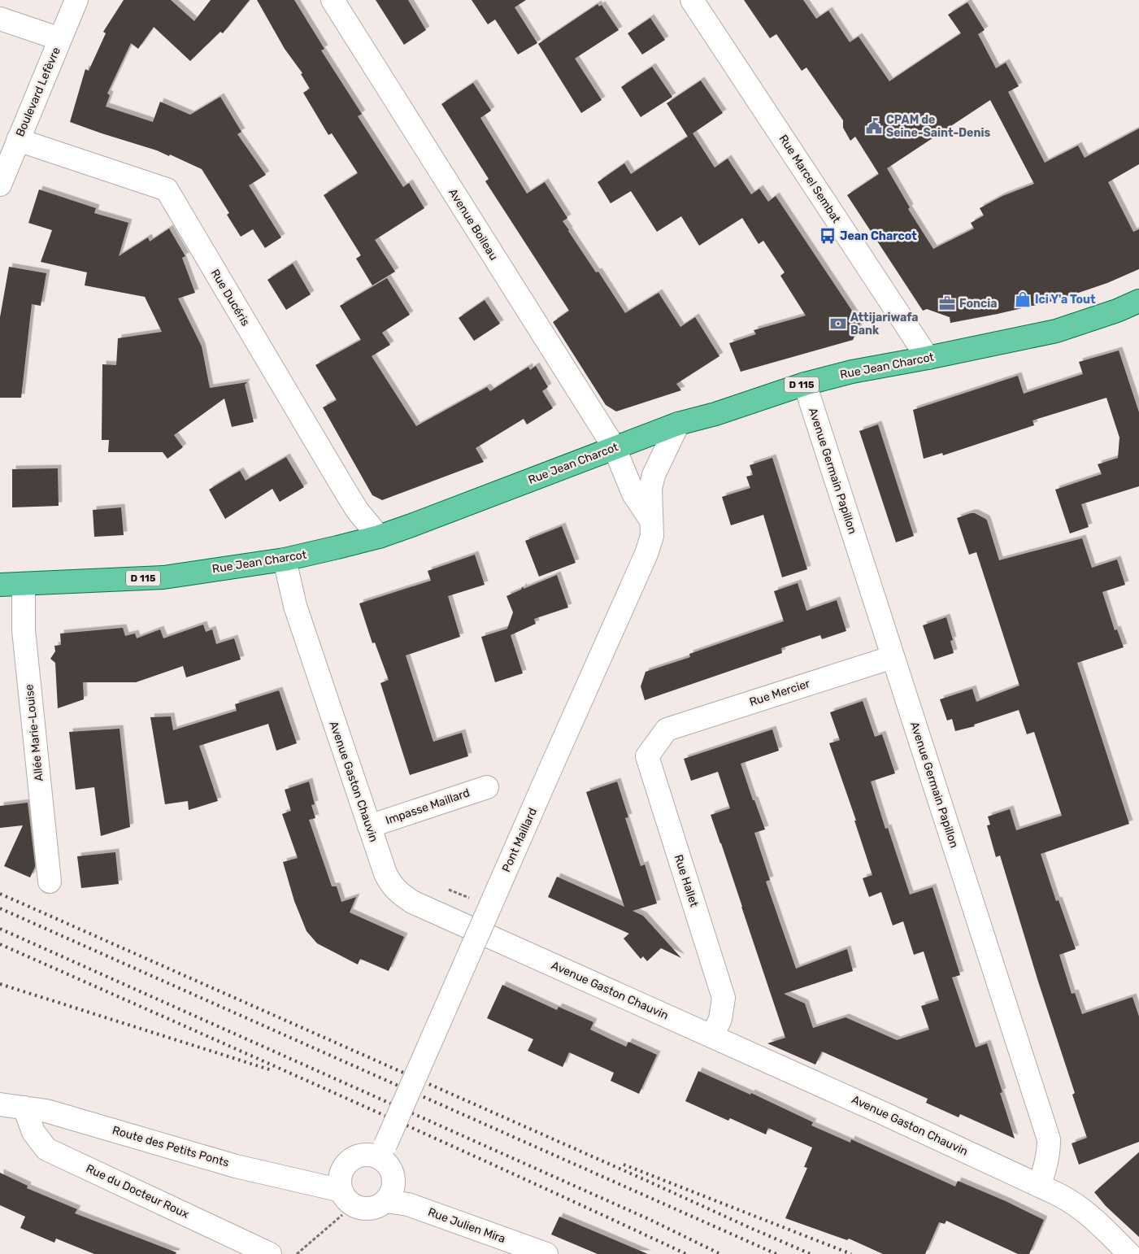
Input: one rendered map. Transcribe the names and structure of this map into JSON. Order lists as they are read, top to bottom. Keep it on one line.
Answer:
{"streets":{"main road":["Rue Jean Charcot","D 115"],"street":["Boulevard Lefèvre","Rue Marcel Sembat","Avenue Boileau","Rue Ducéris","Avenue Germain Papillon","Rue Mercier","Allée Marie-Louise","Avenue Gaston Chauvin","Impasse Maillard","Pont Maillard","Rue Hallet","Route des Petits Ponts","Rue du Docteur Roux","Rue Julien Mira"]},"crossings":[["Boulevard Lefèvre","Rue Ducéris"],["Rue Marcel Sembat","Rue Jean Charcot"],["Avenue Boileau","Rue Jean Charcot"],["Rue Ducéris","Rue Jean Charcot"],["Rue Jean Charcot","Avenue Germain Papillon"],["Rue Jean Charcot","Allée Marie-Louise"],["Rue Jean Charcot","Avenue Gaston Chauvin"],["Rue Jean Charcot","Pont Maillard"],["Avenue Germain Papillon","Rue Mercier"],["Avenue Germain Papillon","Avenue Gaston Chauvin"],["Rue Mercier","Rue Hallet"],["Avenue Gaston Chauvin","Impasse Maillard"],["Avenue Gaston Chauvin","Rue Hallet"],["Pont Maillard","Route des Petits Ponts"],["Pont Maillard","Rue Julien Mira"],["Route des Petits Ponts","Rue du Docteur Roux"],["Route des Petits Ponts","Rue Julien Mira"]],"places":{"public building":["CPAM de Seine-Saint-Denis"],"bus stop":["Jean Charcot"],"shop":["Ici Y'a Tout"],"office":["Foncia"],"bank":["Attijariwafa Bank"]}}
